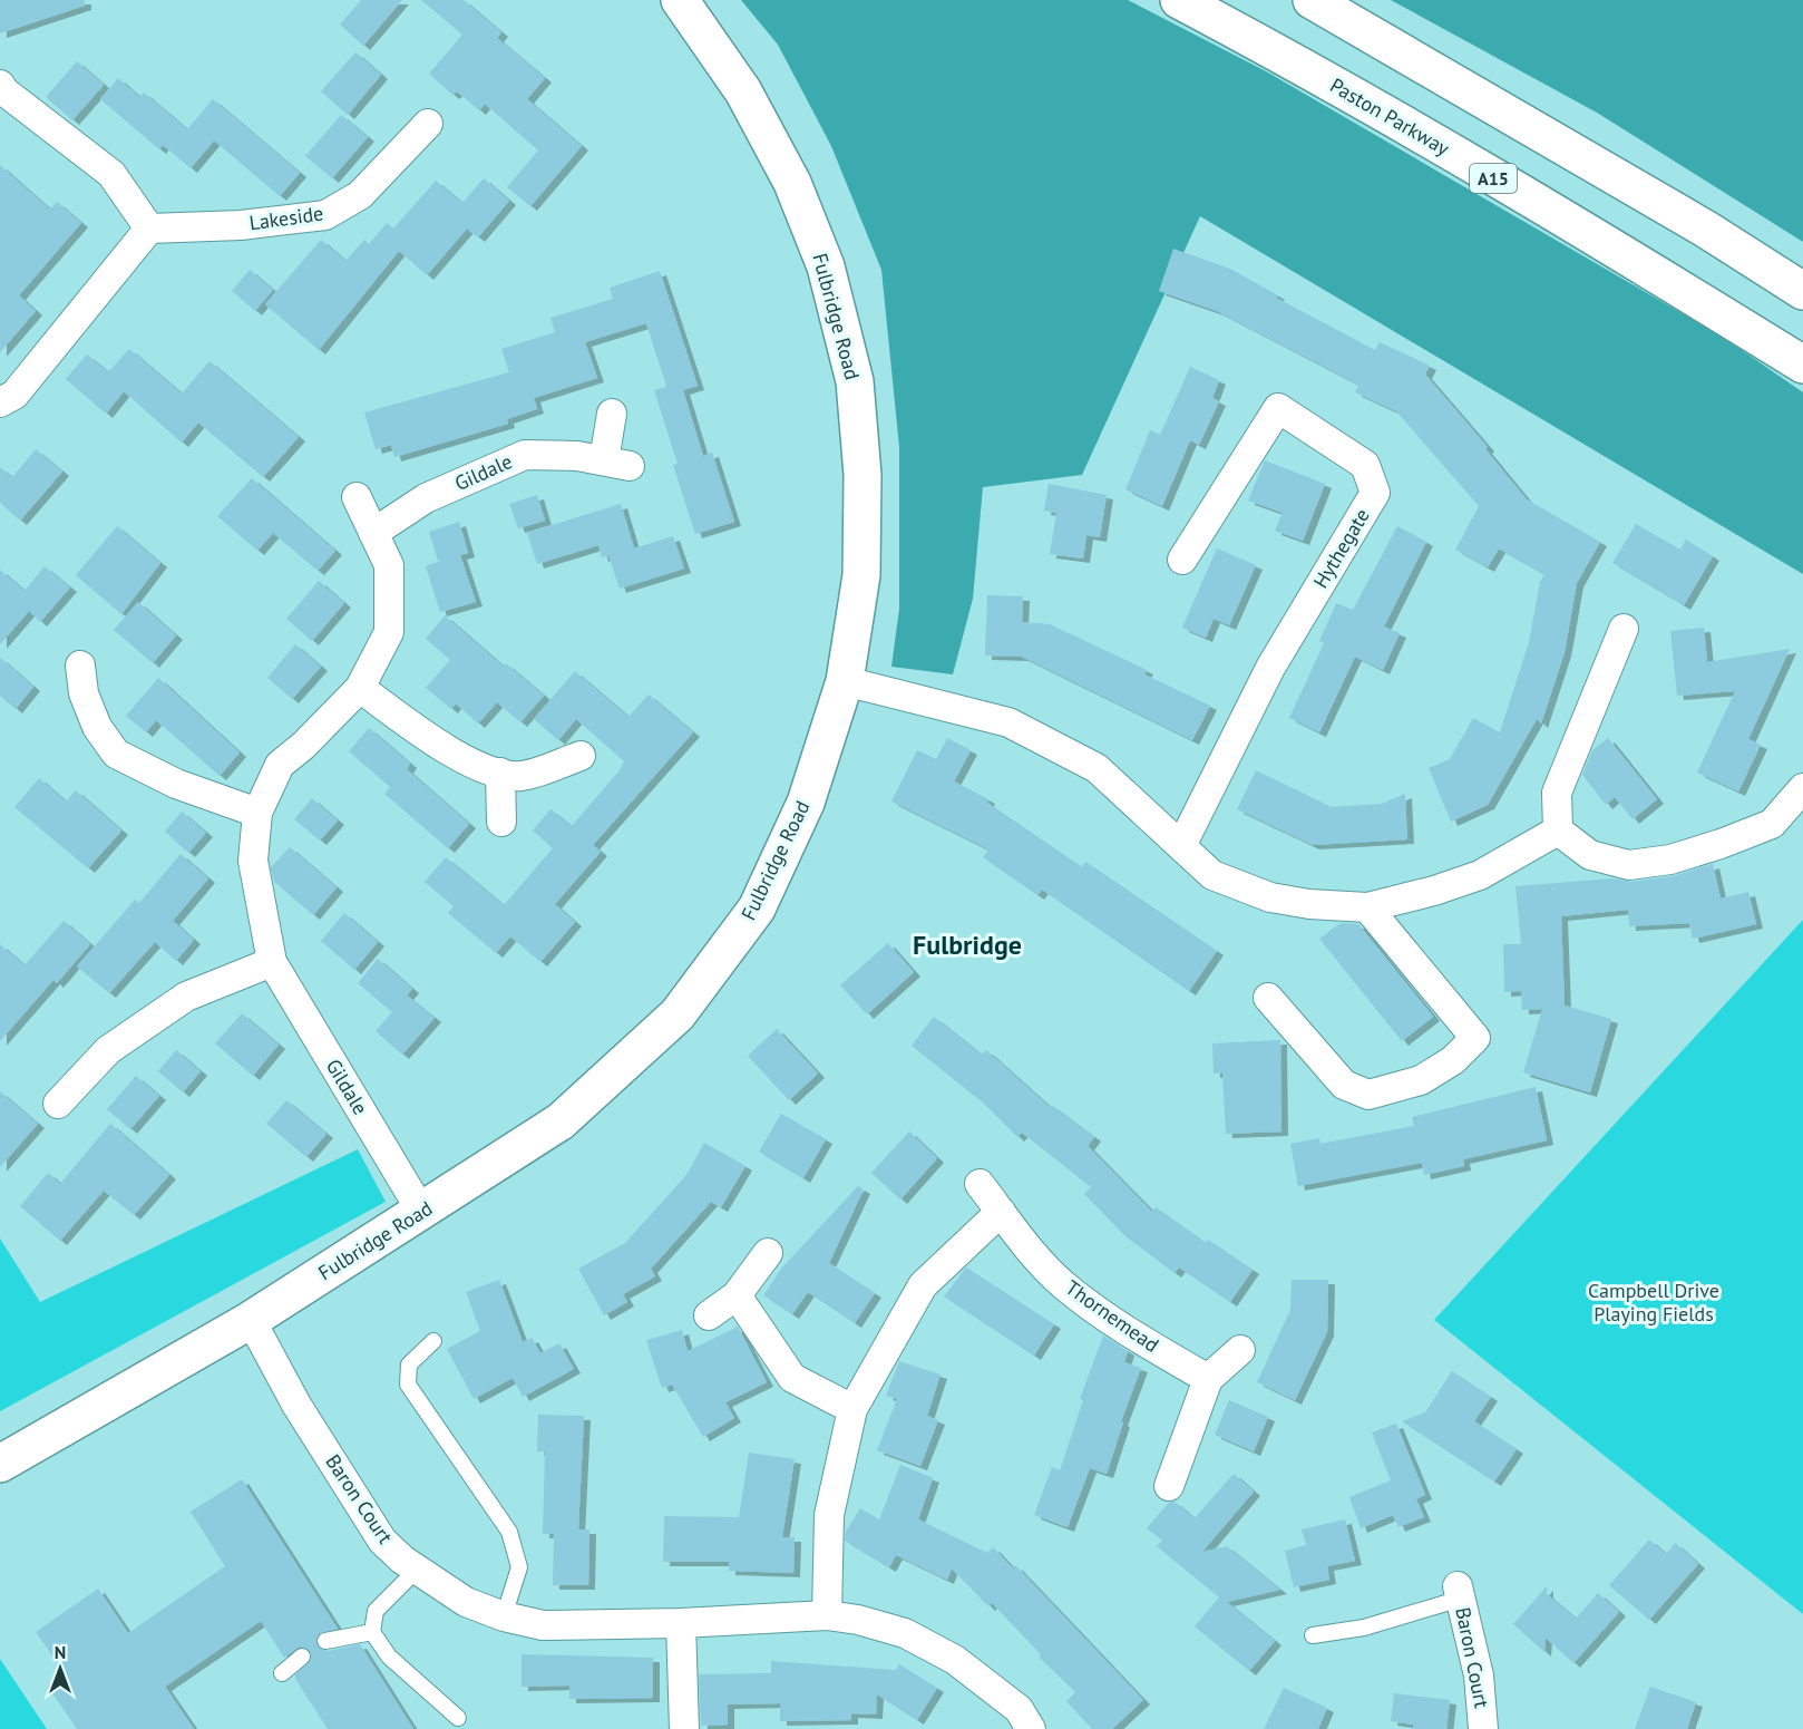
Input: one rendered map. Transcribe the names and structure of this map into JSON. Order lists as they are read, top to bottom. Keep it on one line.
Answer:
{"streets":{"main road":["Paston Parkway","A15","Fulbridge Road"],"street":["Lakeside","Gildale","Hythegate","Thornemead","Baron Court"]},"crossings":[["Fulbridge Road","Gildale"],["Fulbridge Road","Baron Court"]],"districts":["Fulbridge"],"parks":["Campbell Drive Playing Fields"],"north":"top"}
